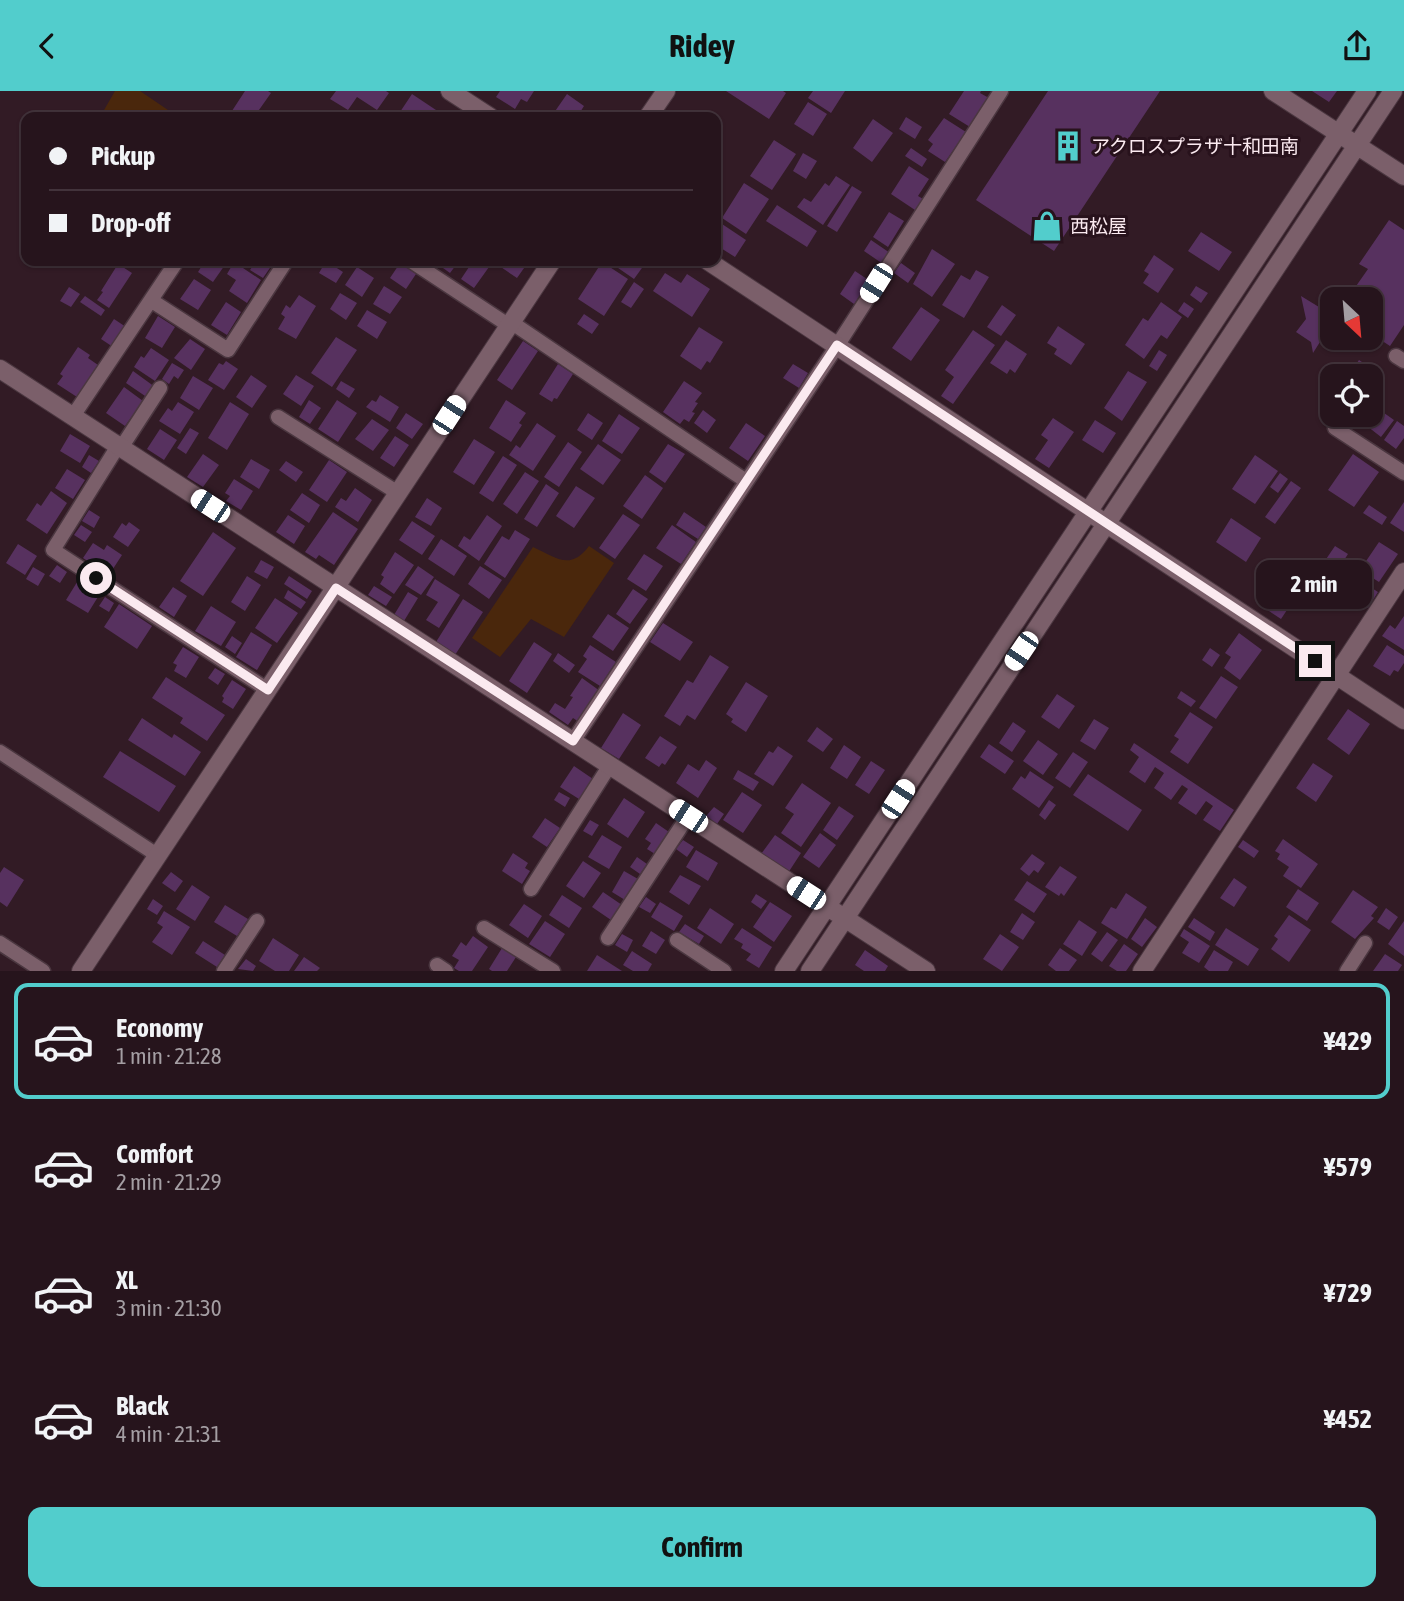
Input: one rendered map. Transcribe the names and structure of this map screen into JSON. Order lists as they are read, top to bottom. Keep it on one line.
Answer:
{"places":{"building":["アクロスプラザ十和田南"],"shop":["西松屋"]},"north":"bottom right","page":{"header":"Ridey","banner":["Pickup","Drop-off"],"bubble":"2 min","list":[{"name":"Economy","note":"1 min · 21:28","value":"¥429"},{"name":"Comfort","note":"2 min · 21:29","value":"¥579"},{"name":"XL","note":"3 min · 21:30","value":"¥729"},{"name":"Black","note":"4 min · 21:31","value":"¥452"}],"buttons":"Confirm"}}
